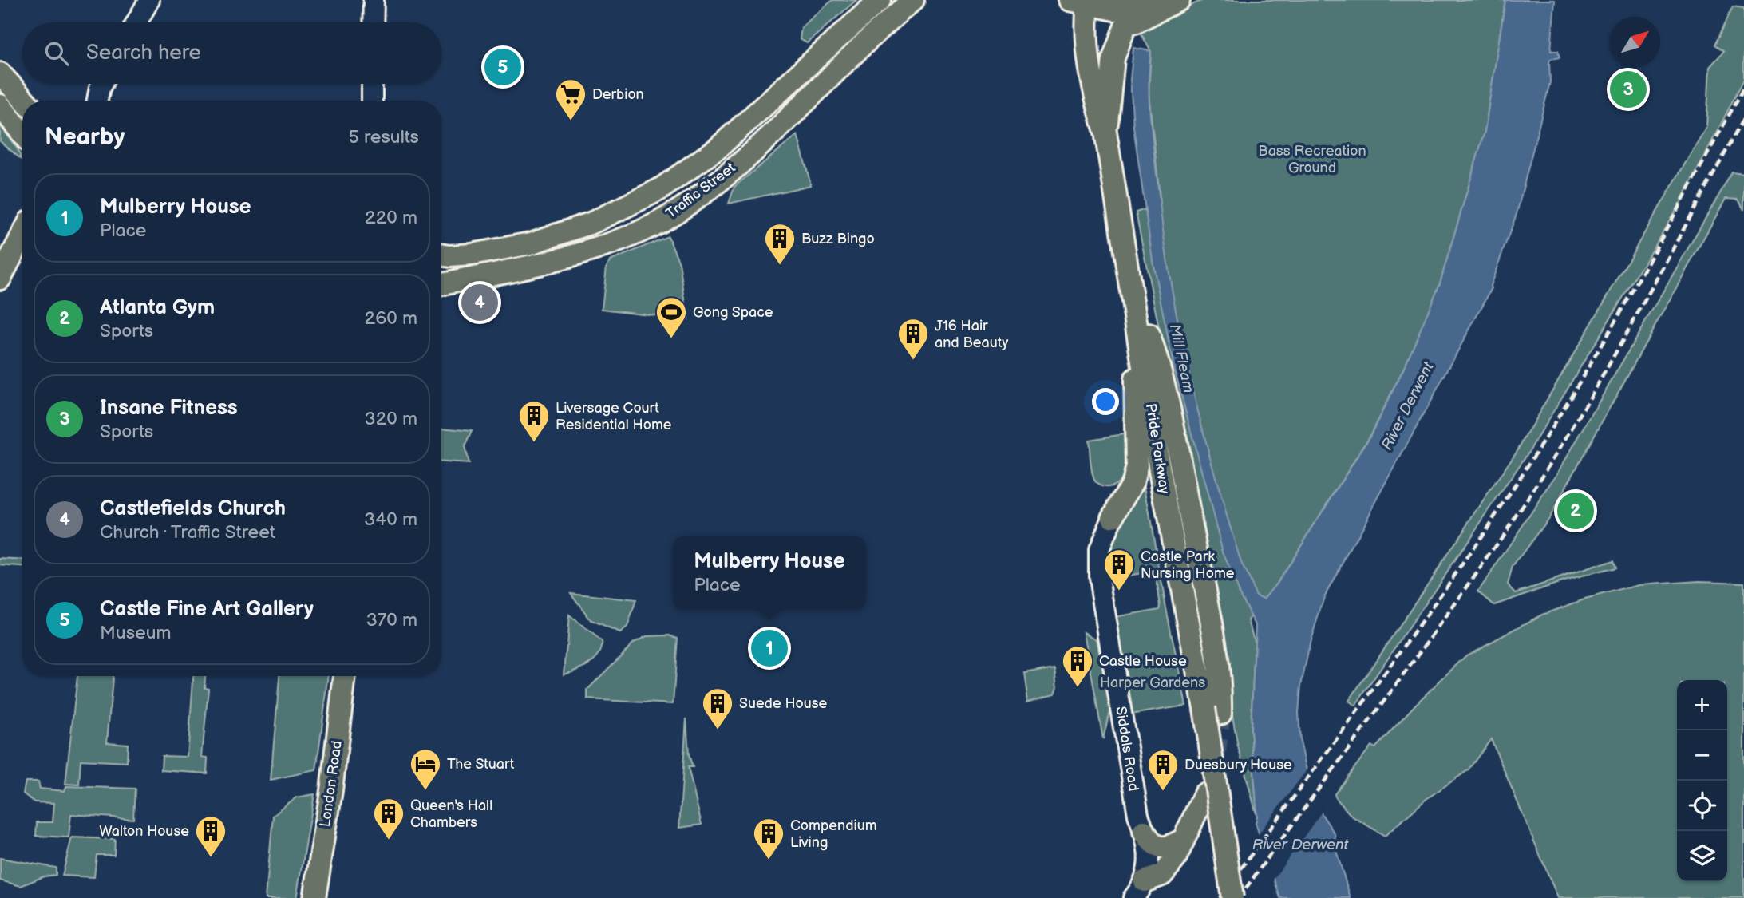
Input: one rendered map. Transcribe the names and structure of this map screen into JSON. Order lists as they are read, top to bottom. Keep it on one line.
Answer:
{"streets":{"main road":["Traffic Street","Pride Parkway","Siddals Road","London Road"]},"water":["Mill Fleam","River Derwent"],"parks":["Bass Recreation Ground","Harper Gardens"],"places":{"supermarket":["Derbion"],"building":["Buzz Bingo","J16 Hair and Beauty","Liversage Court Residential Home","Castle Park Nursing Home","Castle House","Suede House","Duesbury House","Queen's Hall Chambers","Walton House","Compendium Living"],"sports":["Gong Space"],"hotel":["The Stuart"]},"north":"top right","page":{"search":"Search here","pins":["5","3","4","2","1"],"heading":["Nearby","5 results"],"list":[{"mark":"1","name":"Mulberry House","note":"Place","value":"220 m"},{"mark":"2","name":"Atlanta Gym","note":"Sports","value":"260 m"},{"mark":"3","name":"Insane Fitness","note":"Sports","value":"320 m"},{"mark":"4","name":"Castlefields Church","note":"Church · Traffic Street","value":"340 m"},{"mark":"5","name":"Castle Fine Art Gallery","note":"Museum","value":"370 m"}],"popup":["Mulberry House","Place"],"map_buttons":["+","−"]}}
